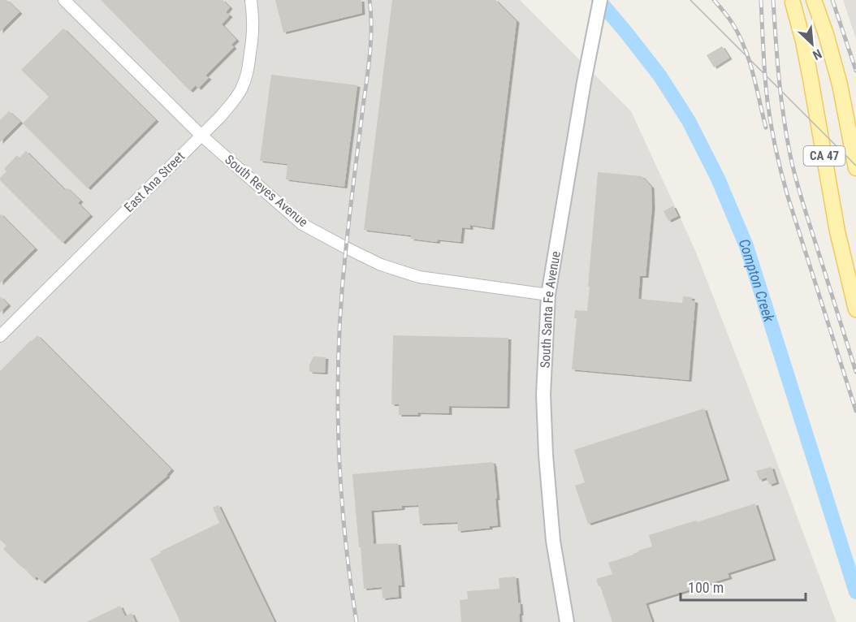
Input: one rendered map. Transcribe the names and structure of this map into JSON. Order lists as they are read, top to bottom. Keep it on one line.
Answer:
{"streets":{"main road":["CA 47","South Santa Fe Avenue"],"street":["East Ana Street","South Reyes Avenue"]},"crossings":[["East Ana Street","South Reyes Avenue"],["South Reyes Avenue","South Santa Fe Avenue"]],"water":["Compton Creek"],"scale_bar":"100 m","north":"bottom right"}
